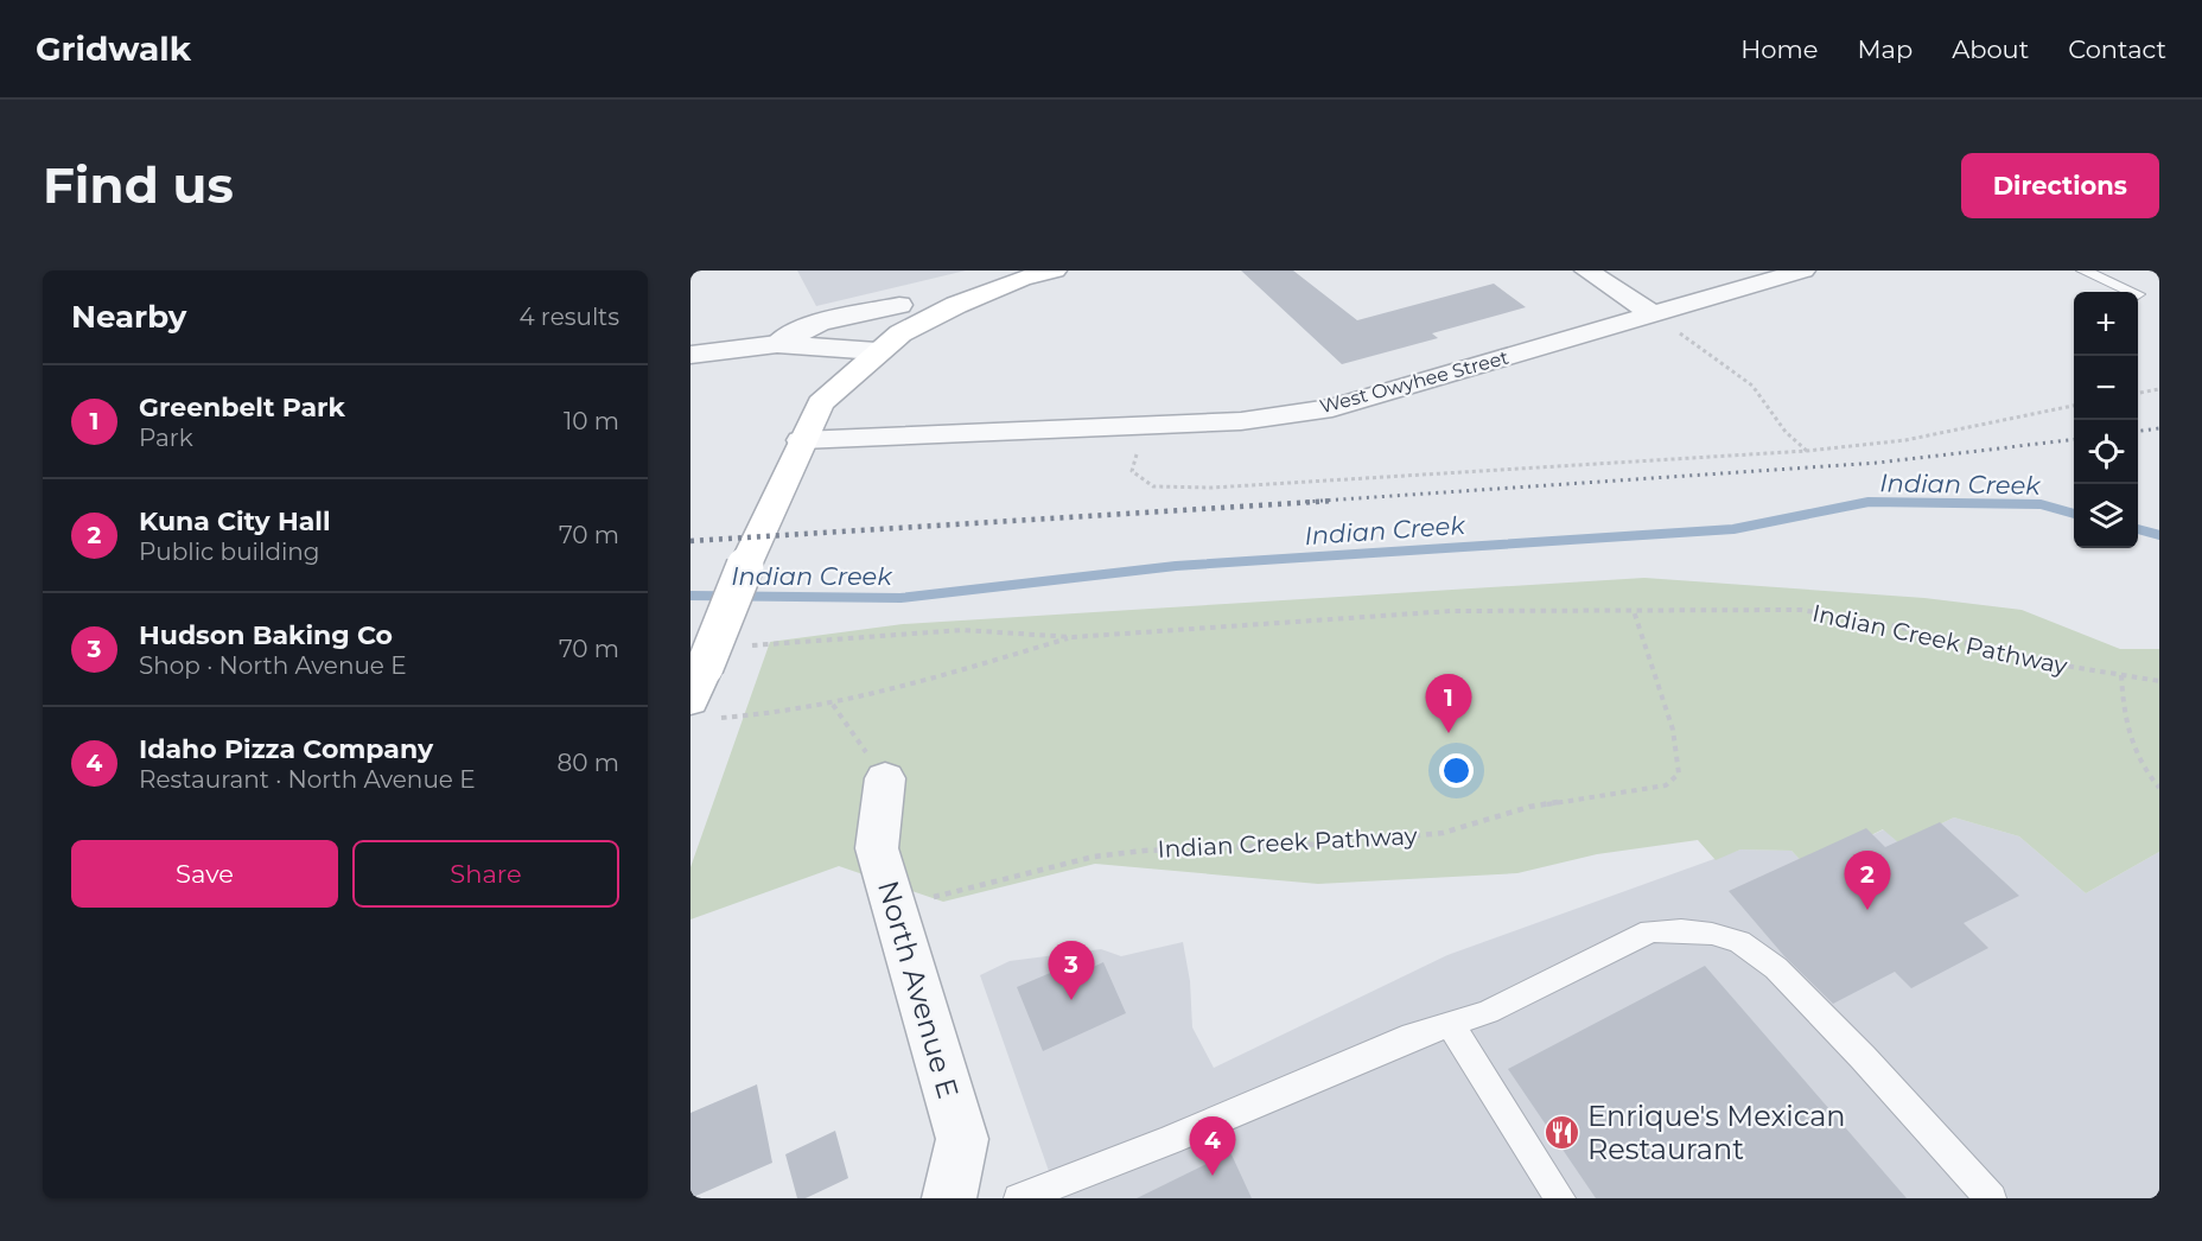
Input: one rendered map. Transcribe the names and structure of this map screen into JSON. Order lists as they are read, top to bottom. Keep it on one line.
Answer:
{"streets":{"street":["West Owyhee Street","North Avenue E"],"path":["Indian Creek Pathway"]},"crossings":[["Indian Creek Pathway","North Avenue E"]],"water":["Indian Creek"],"places":{"restaurant":["Enrique's Mexican Restaurant"]},"page":{"header":"Gridwalk","nav":["Home","Map","About","Contact"],"buttons":["Directions",["Save","Share"]],"title":"Find us","heading":["Nearby","4 results"],"map_buttons":["+","−"],"list":[{"mark":"1","name":"Greenbelt Park","note":"Park","value":"10 m"},{"mark":"2","name":"Kuna City Hall","note":"Public building","value":"70 m"},{"mark":"3","name":"Hudson Baking Co","note":"Shop · North Avenue E","value":"70 m"},{"mark":"4","name":"Idaho Pizza Company","note":"Restaurant · North Avenue E","value":"80 m"}],"pins":["1","2","3","4"]}}
